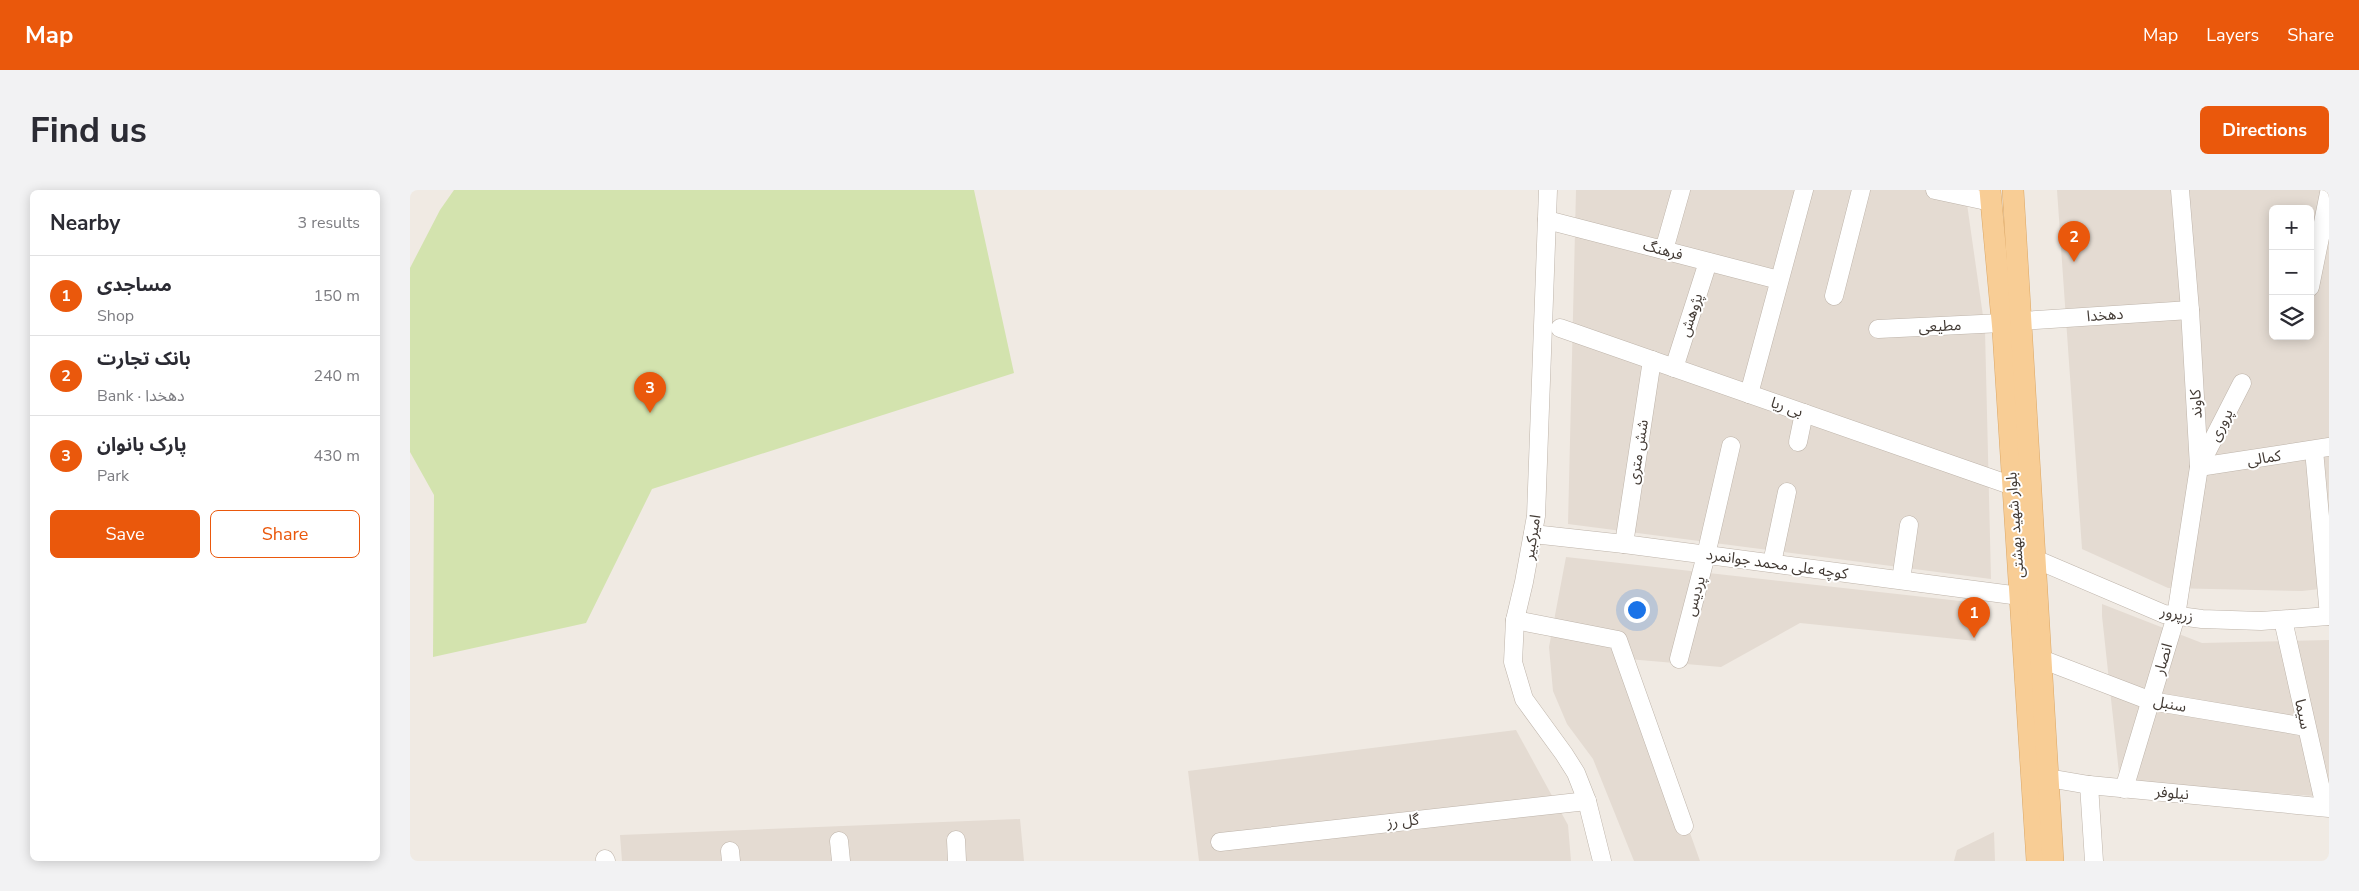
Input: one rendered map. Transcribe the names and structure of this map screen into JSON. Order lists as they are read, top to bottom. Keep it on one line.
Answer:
{"streets":{"main road":["بلوار شهید بهشتی"],"street":["فرهنگ","پژوهش","دهخدا","مطیعی","کاوند","بی ریا","پروری","شش متری","کمالی","امیرکبیر","کوچه علی محمد جوانمرد","پردیس","زرپرور","انصار","سنبل","سیما","نیلوفر","گل رز"]},"crossings":[["فرهنگ","پژوهش"],["فرهنگ","امیرکبیر"],["پژوهش","بی ریا"],["دهخدا","مطیعی"],["دهخدا","کاوند"],["دهخدا","بلوار شهید بهشتی"],["مطیعی","بلوار شهید بهشتی"],["کاوند","پروری"],["کاوند","کمالی"],["کاوند","زرپرور"],["کاوند","انصار"],["بی ریا","شش متری"],["بی ریا","بلوار شهید بهشتی"],["پروری","کمالی"],["شش متری","کوچه علی محمد جوانمرد"],["بلوار شهید بهشتی","کوچه علی محمد جوانمرد"],["بلوار شهید بهشتی","زرپرور"],["بلوار شهید بهشتی","سنبل"],["بلوار شهید بهشتی","نیلوفر"],["امیرکبیر","کوچه علی محمد جوانمرد"],["امیرکبیر","گل رز"],["کوچه علی محمد جوانمرد","پردیس"],["زرپرور","انصار"],["زرپرور","سیما"],["انصار","سنبل"],["انصار","نیلوفر"],["سنبل","سیما"],["سیما","نیلوفر"]],"page":{"header":"Map","nav":["Map","Layers","Share"],"buttons":["Directions",["Save","Share"]],"title":"Find us","heading":["Nearby","3 results"],"map_buttons":["+","−"],"pins":["2","3","1"],"list":[{"mark":"1","name":"مساجدی","note":"Shop","value":"150 m"},{"mark":"2","name":"بانک تجارت","note":"Bank · دهخدا","value":"240 m"},{"mark":"3","name":"پارک بانوان","note":"Park","value":"430 m"}]}}
